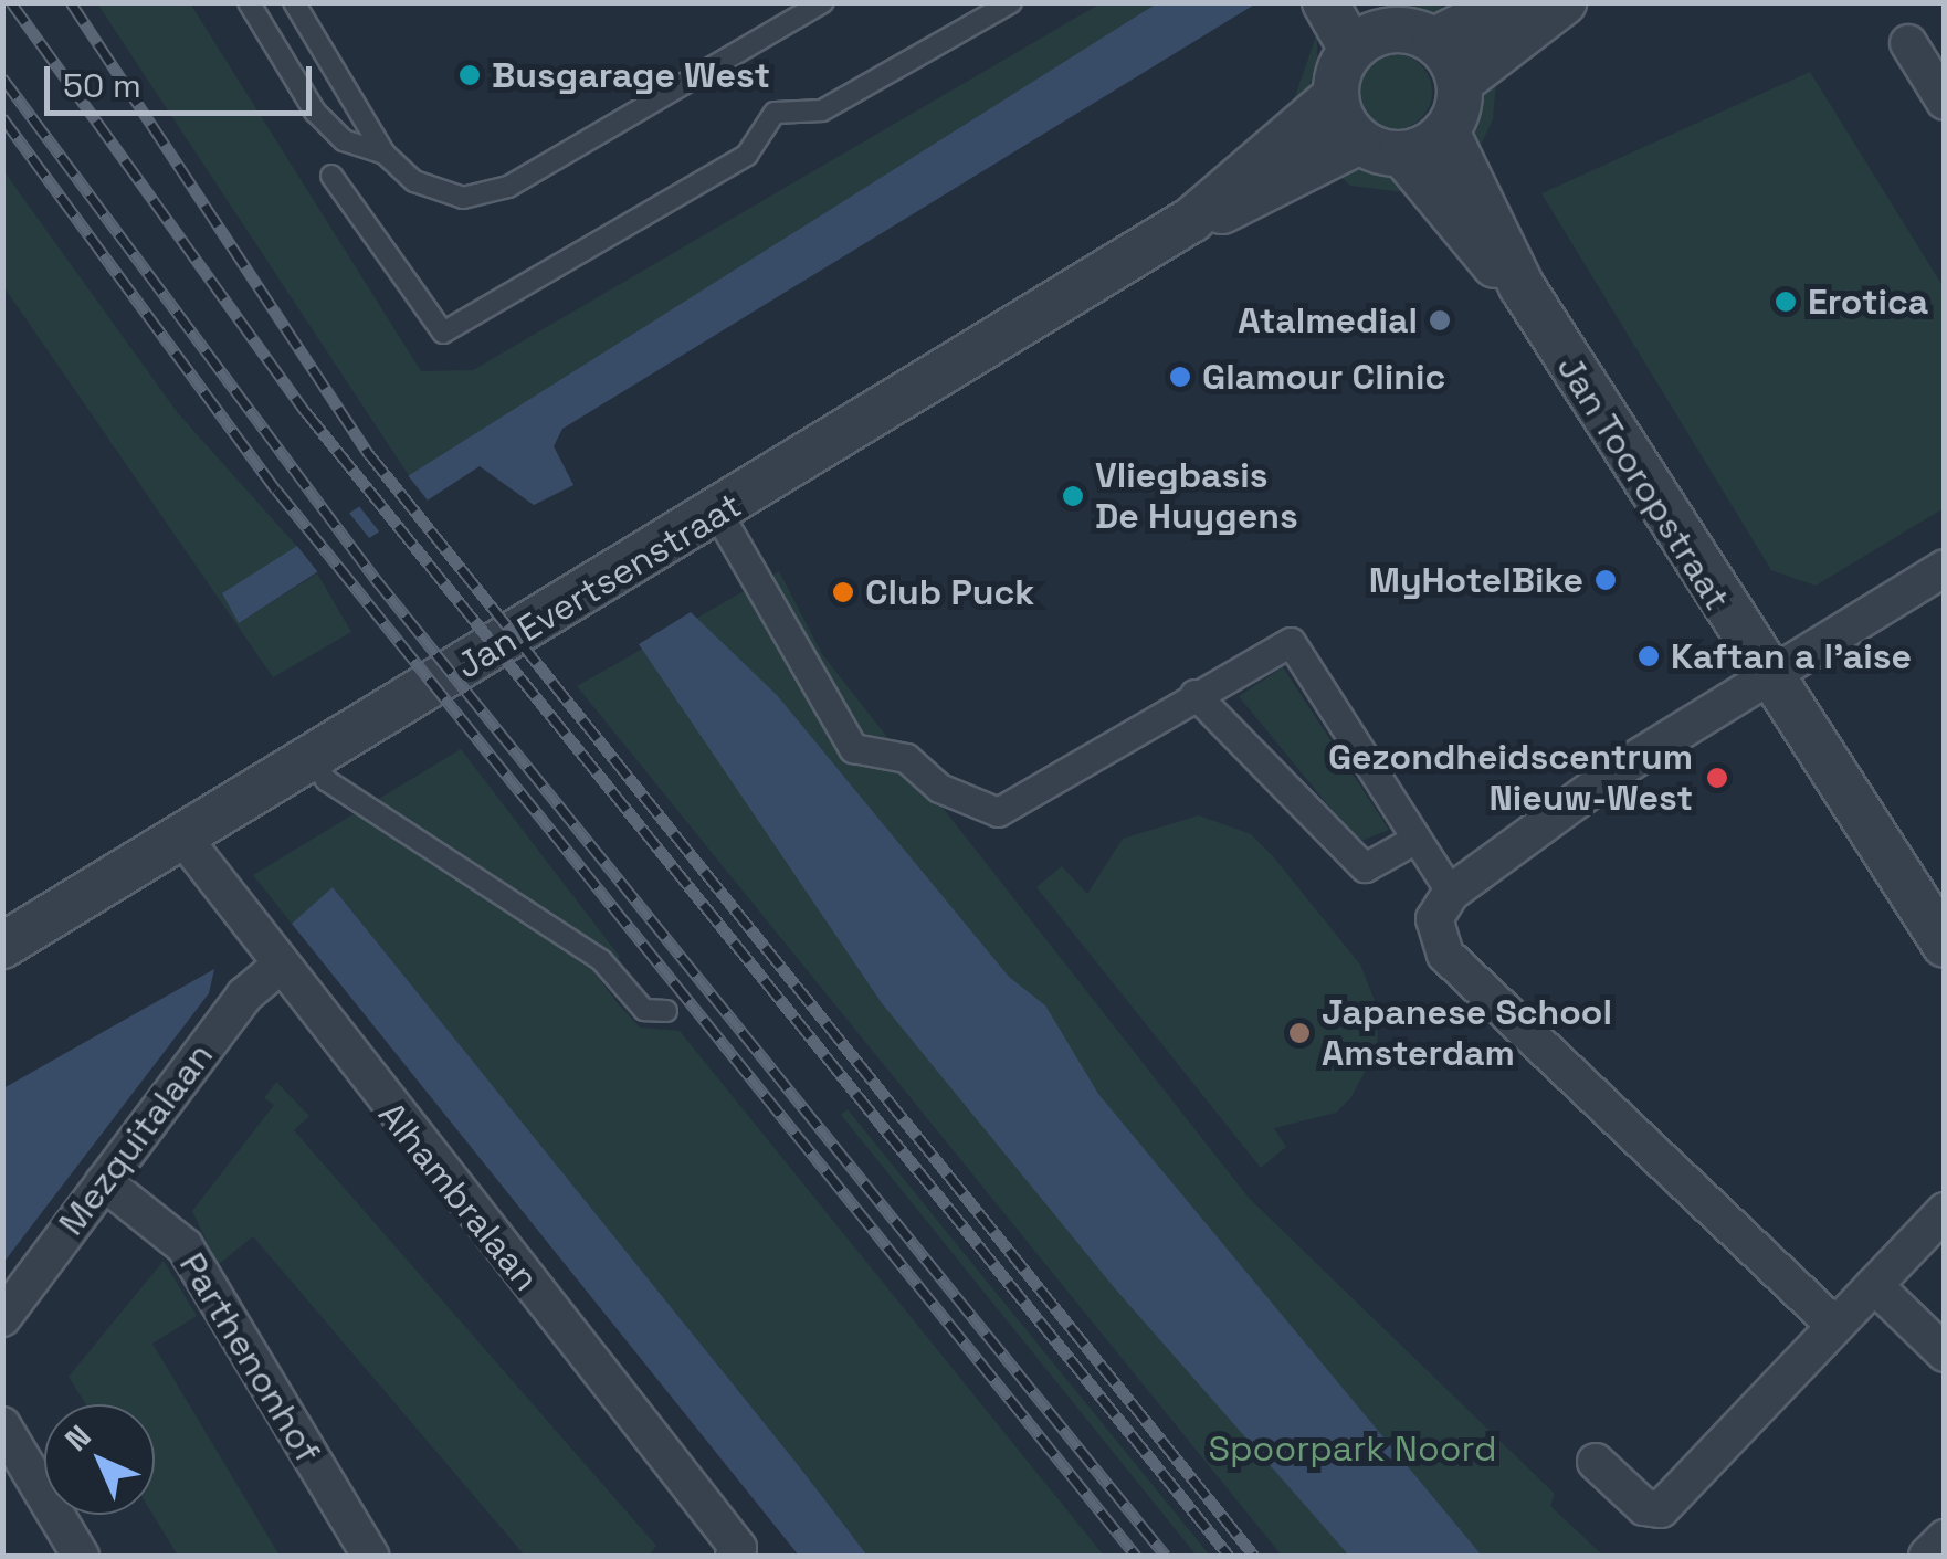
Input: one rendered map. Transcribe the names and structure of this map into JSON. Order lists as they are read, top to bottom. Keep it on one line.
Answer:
{"streets":{"street":["Jan Tooropstraat","Jan Evertsenstraat","Mezquitalaan","Alhambralaan","Parthenonhof"]},"crossings":[["Jan Tooropstraat","Jan Evertsenstraat"],["Jan Evertsenstraat","Alhambralaan"],["Mezquitalaan","Alhambralaan"],["Mezquitalaan","Parthenonhof"]],"parks":["Spoorpark Noord"],"places":["Busgarage West","Erotica","Atalmedial","Glamour Clinic","Vliegbasis De Huygens","MyHotelBike","Club Puck","Kaftan a l'aise","Gezondheidscentrum Nieuw-West","Japanese School Amsterdam"],"scale_bar":"50 m","north":"top left"}
